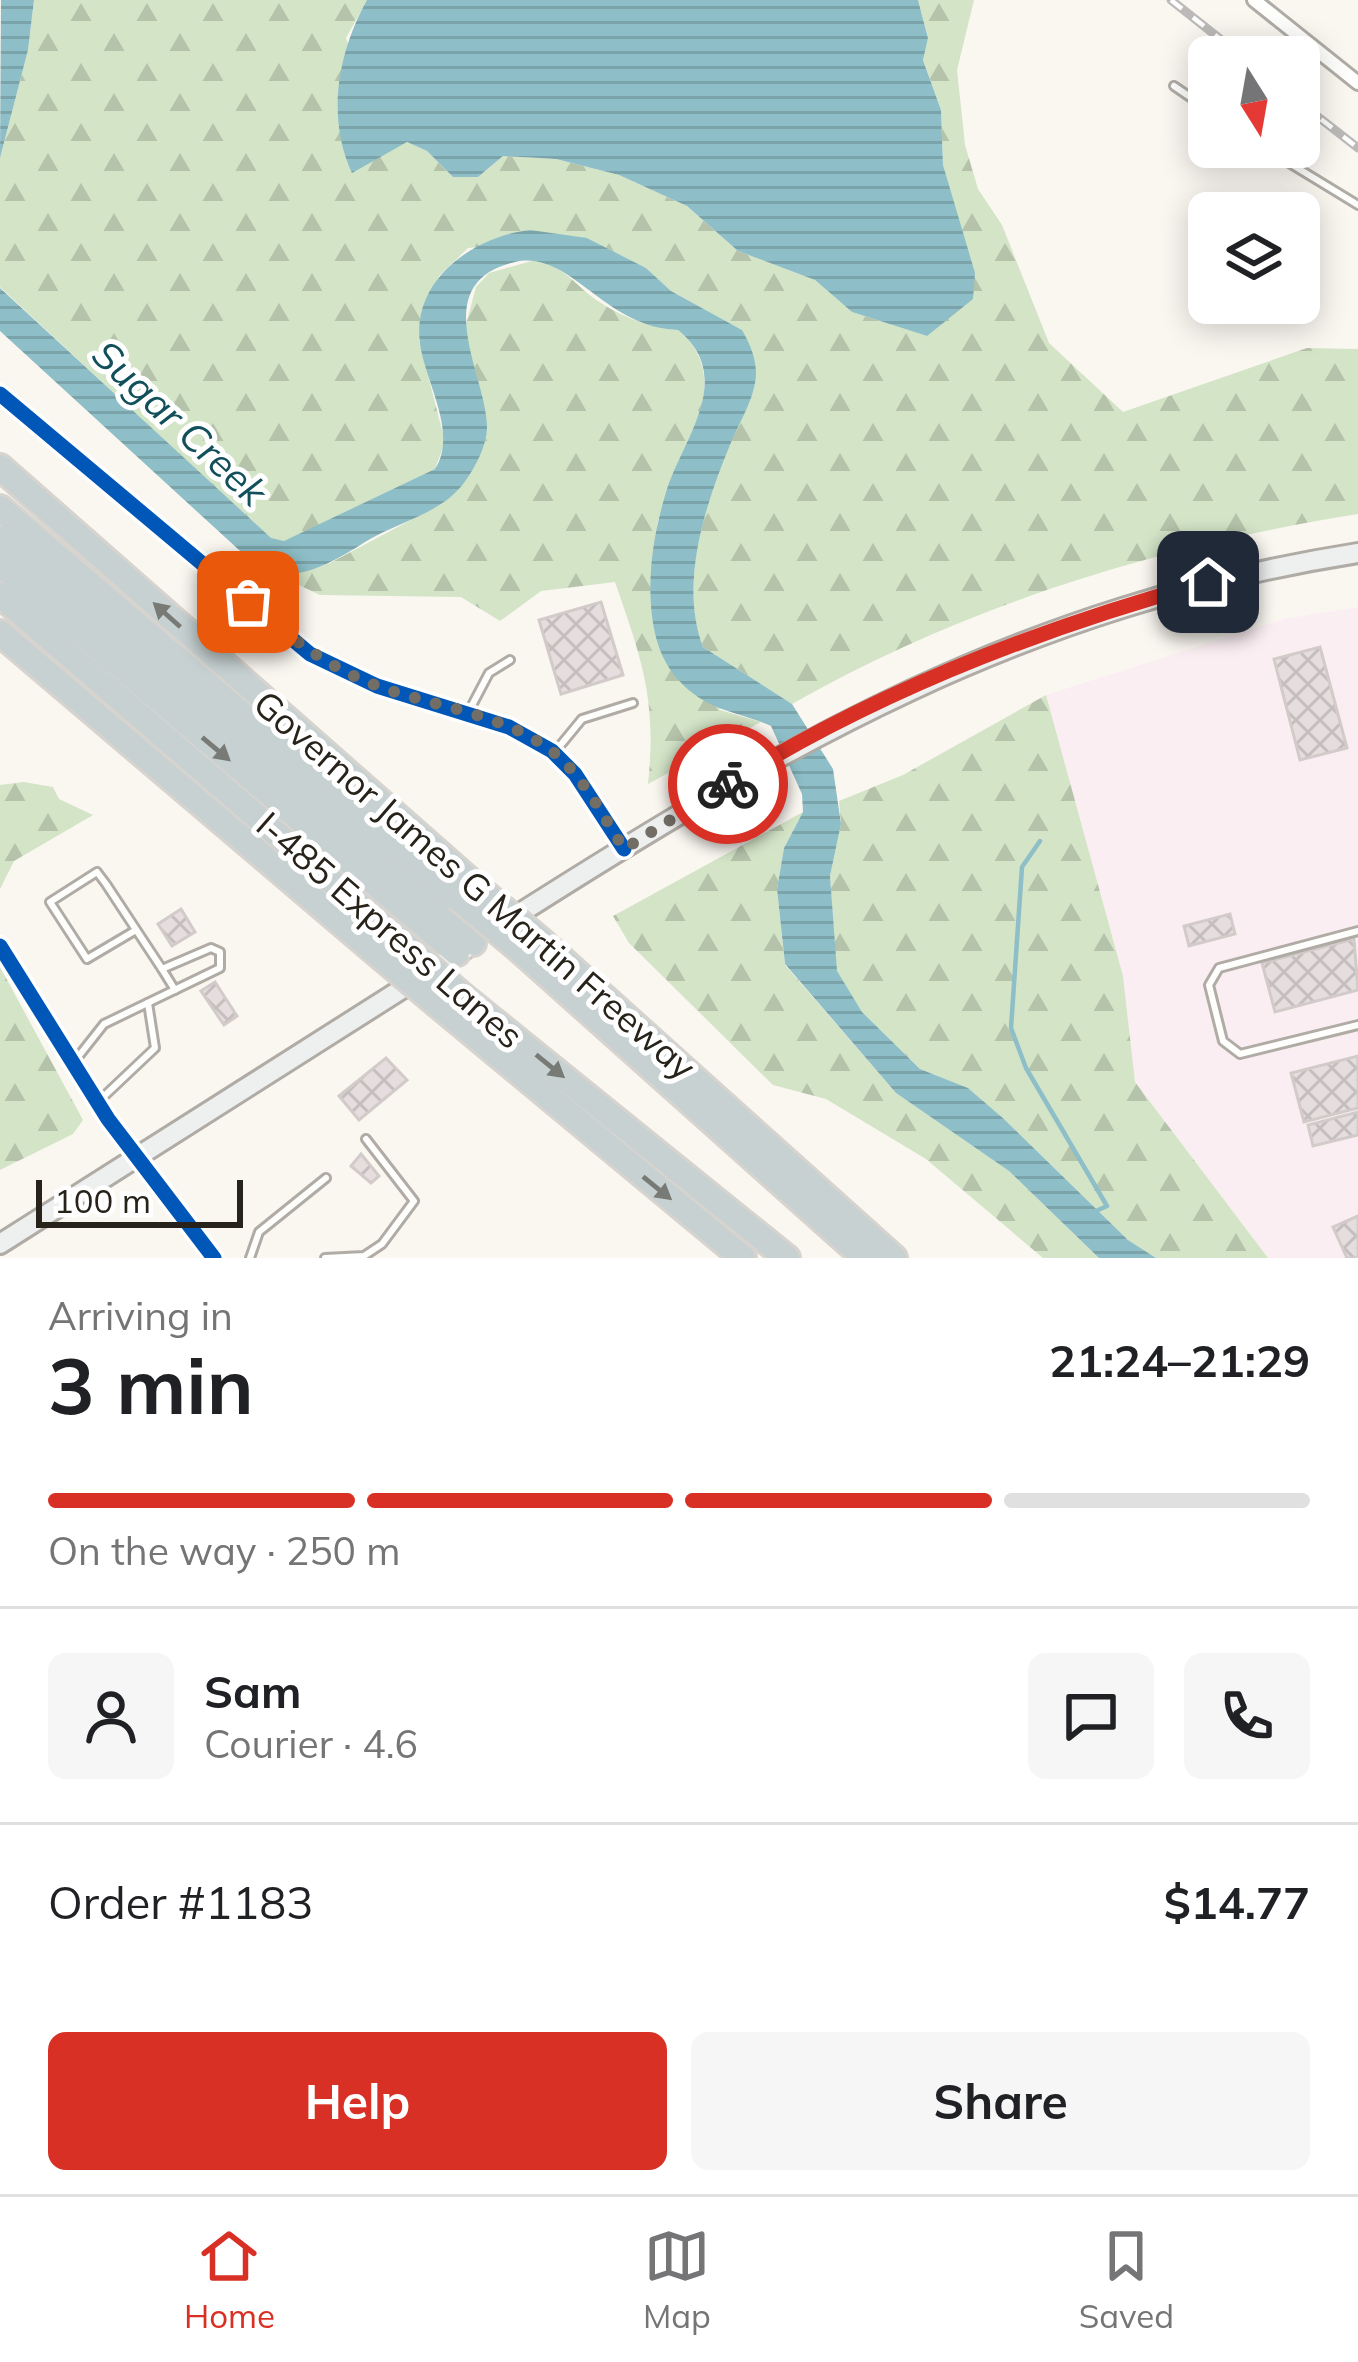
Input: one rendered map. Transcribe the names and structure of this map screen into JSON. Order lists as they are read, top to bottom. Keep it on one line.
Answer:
{"streets":{"highway":["Governor James G Martin Freeway","I-485 Express Lanes"]},"crossings":[["Governor James G Martin Freeway","I-485 Express Lanes"]],"water":["Sugar Creek"],"scale_bar":"100 m","north":"bottom","page":{"scale":"100 m","heading":["3 min","Arriving in","21:24–21:29"],"panel":["Sam","Courier · 4.6","Order #1183","$14.77"],"bar":"On the way · 250 m","buttons":["Help","Share"],"tabs":["Home","Map","Saved"]}}
